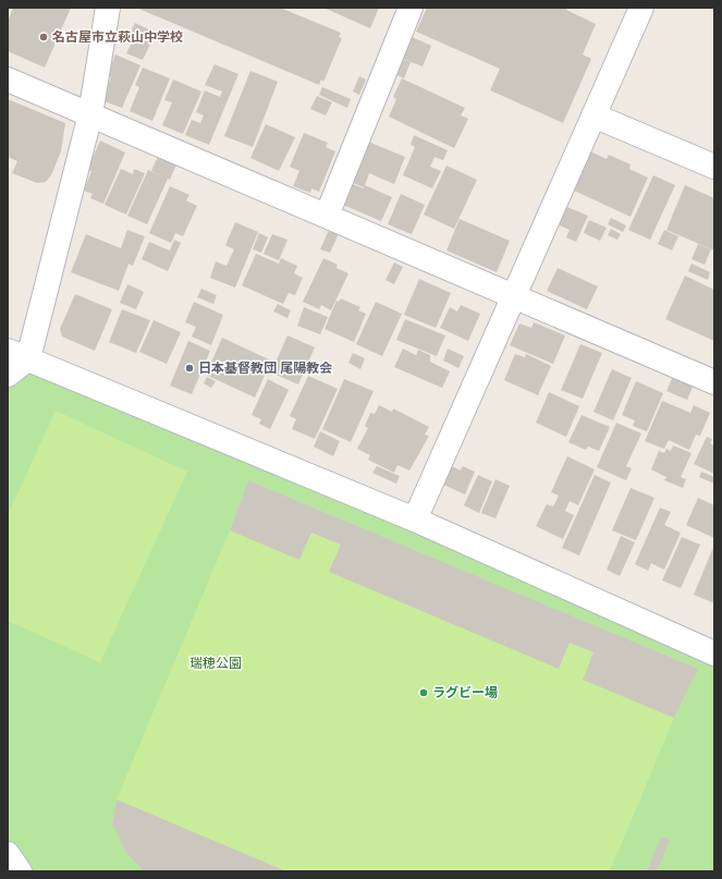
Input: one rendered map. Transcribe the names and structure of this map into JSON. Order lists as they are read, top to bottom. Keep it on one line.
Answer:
{"parks":["瑞穂公園"],"places":["名古屋市立萩山中学校","日本基督教団 尾陽教会","ラグビー場"]}
